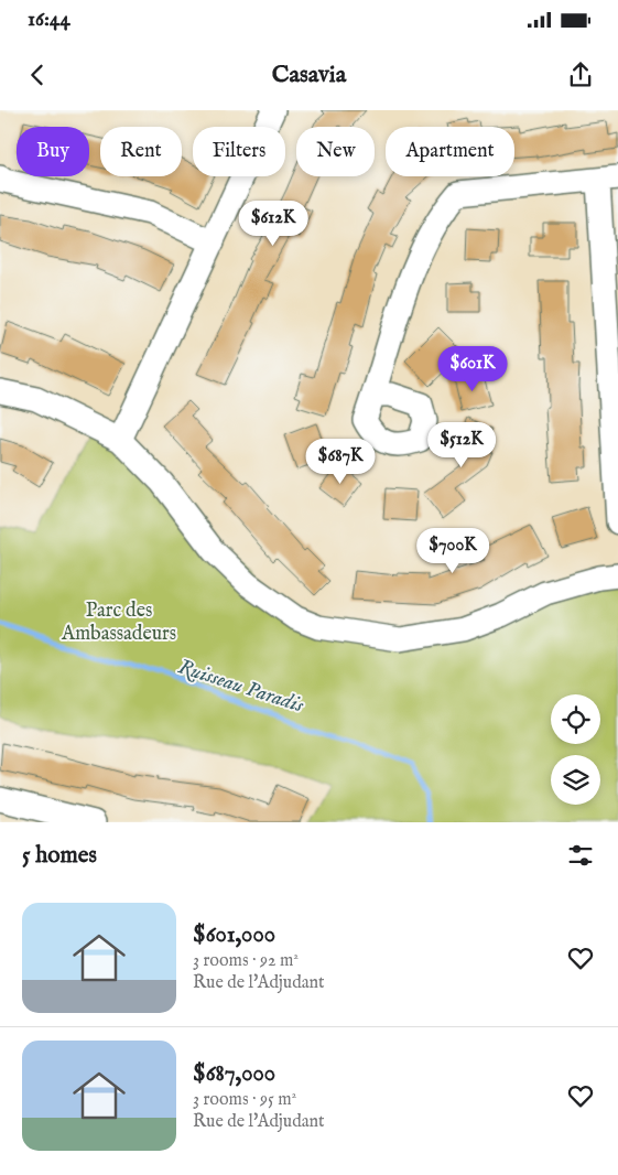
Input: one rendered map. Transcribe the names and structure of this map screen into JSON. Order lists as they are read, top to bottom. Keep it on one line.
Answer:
{"water":["Ruisseau Paradis"],"parks":["Parc des Ambassadeurs"],"page":{"status":"16:44","header":"Casavia","chip":["Buy","Rent","Filters","New","Apartment"],"price":["$612K","$601K","$512K","$687K","$700K"],"heading":"5 homes","list":[{"name":"$601,000","note":"3 rooms · 92 m² · Rue de l'Adjudant"},{"name":"$687,000","note":"3 rooms · 95 m² · Rue de l'Adjudant"}]}}
